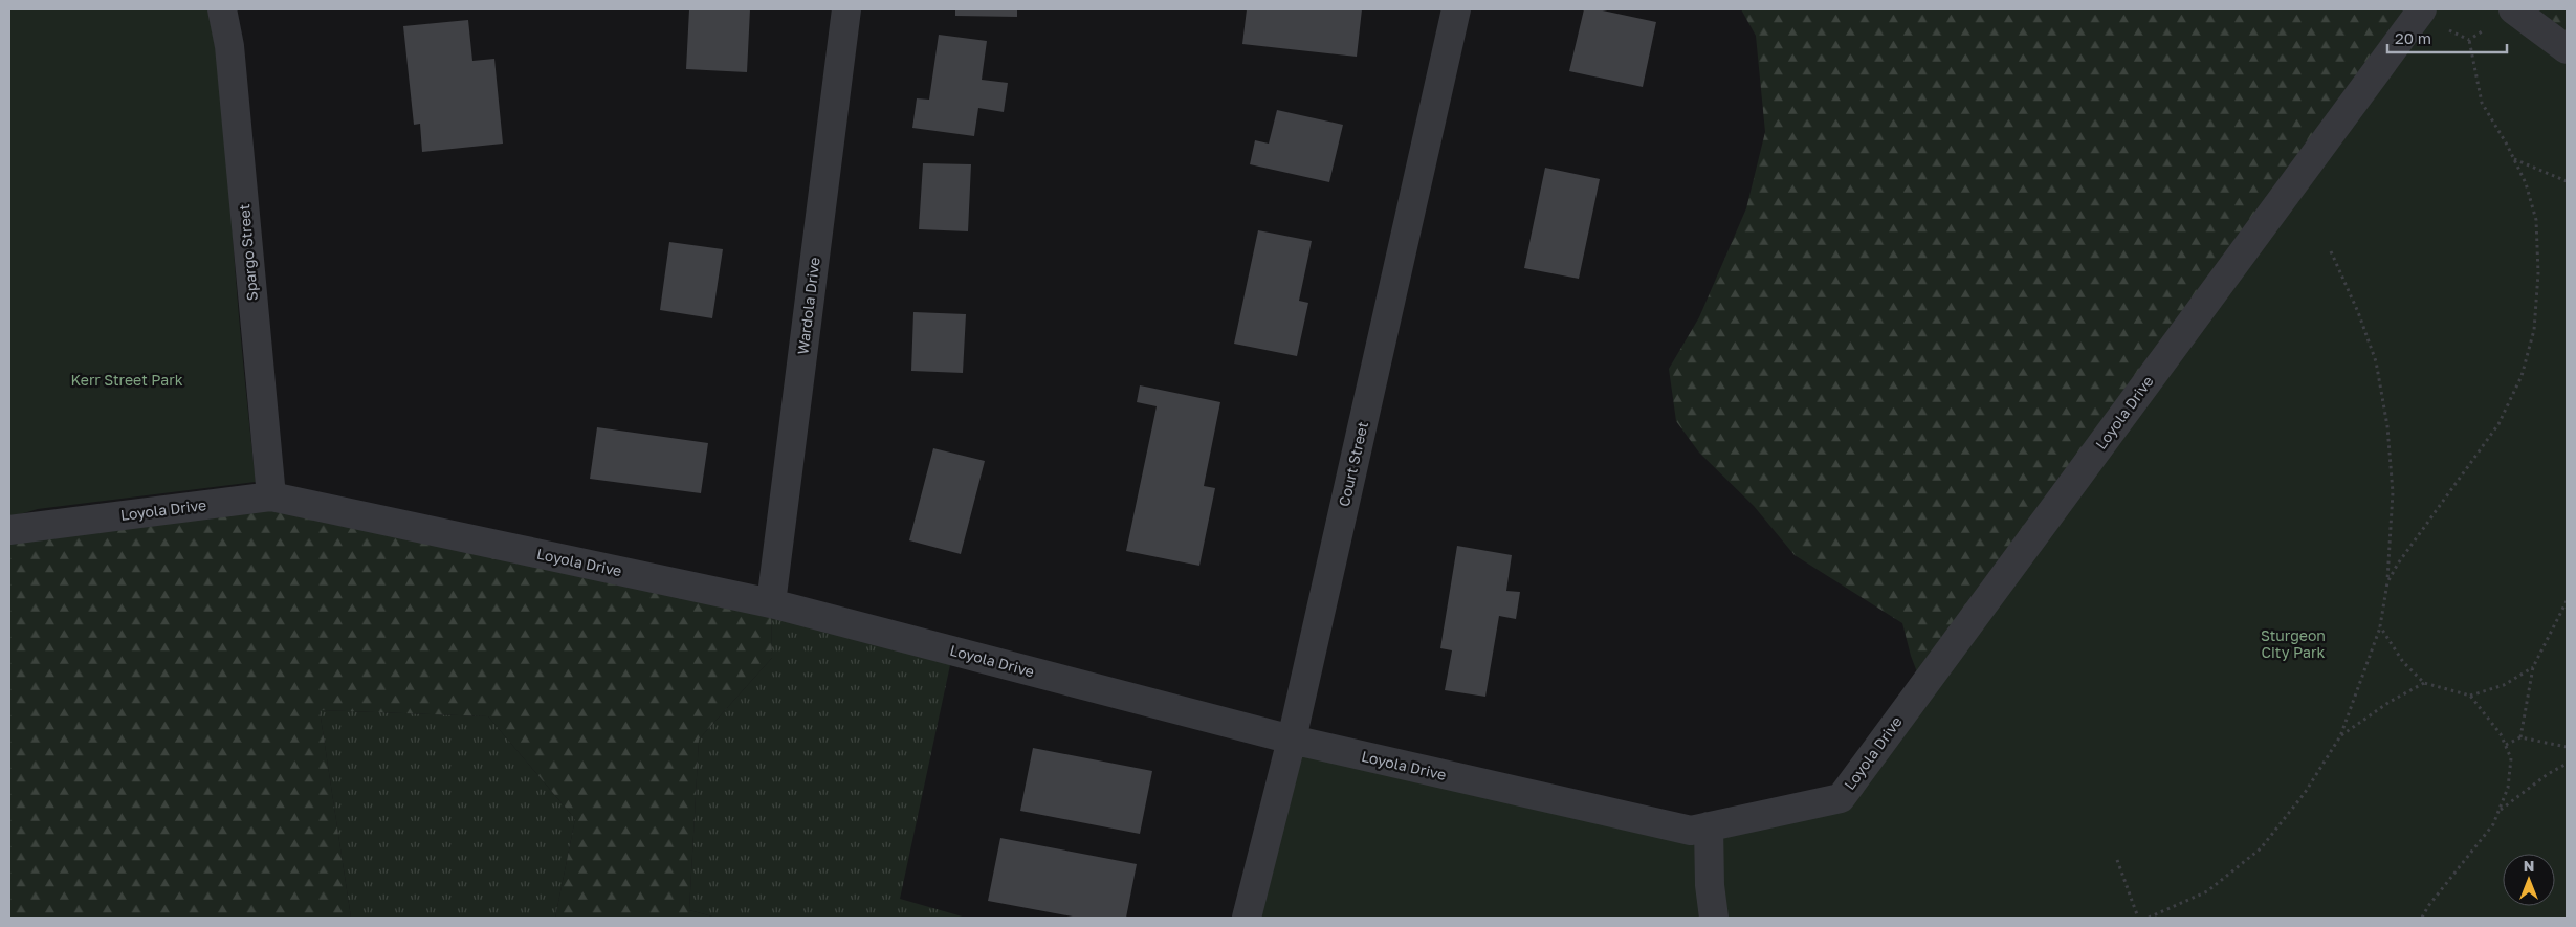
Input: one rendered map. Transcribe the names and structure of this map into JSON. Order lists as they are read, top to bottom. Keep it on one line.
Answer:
{"streets":{"street":["Spargo Street","Wardola Drive","Loyola Drive","Court Street"]},"crossings":[["Spargo Street","Loyola Drive"],["Wardola Drive","Loyola Drive"],["Loyola Drive","Court Street"]],"parks":["Kerr Street Park","Sturgeon City Park"],"scale_bar":"20 m","north":"top"}
